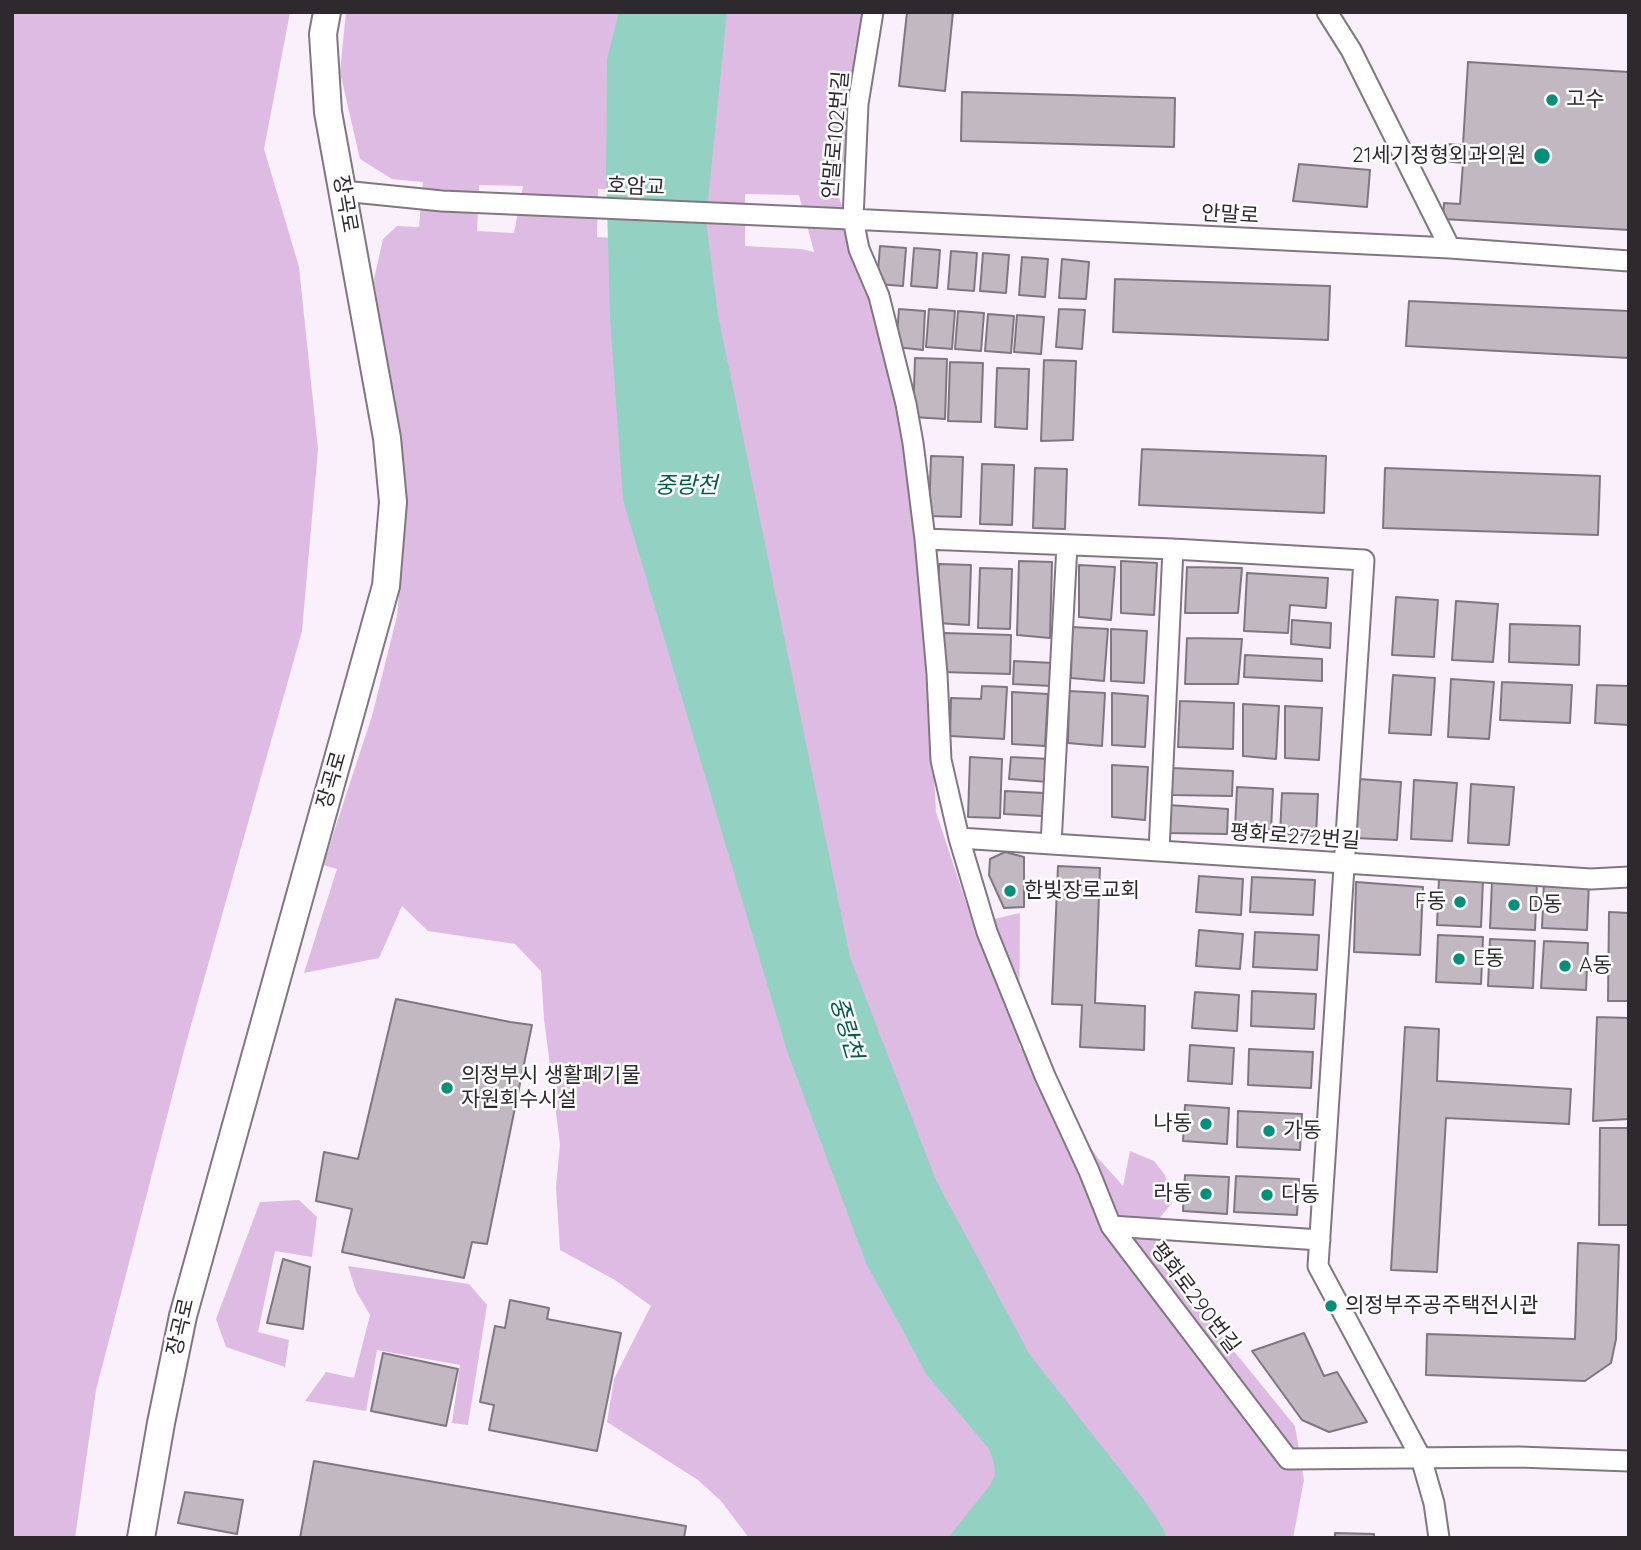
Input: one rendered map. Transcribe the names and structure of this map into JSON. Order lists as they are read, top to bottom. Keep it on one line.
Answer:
{"streets":{"street":["안말로102번길","호암교","장곡로","안말로","평화로272번길","평화로290번길"]},"crossings":[["안말로102번길","안말로"],["안말로102번길","평화로290번길"],["호암교","장곡로"],["호암교","안말로"],["평화로272번길","평화로290번길"]],"water":["중랑천"],"places":["고수","21세기정형외과의원","한빛장로교회","F동","D동","E동","A동","의정부시 생활폐기물 자원회수시설","나동","가동","라동","다동","의정부주공주택전시관"]}
